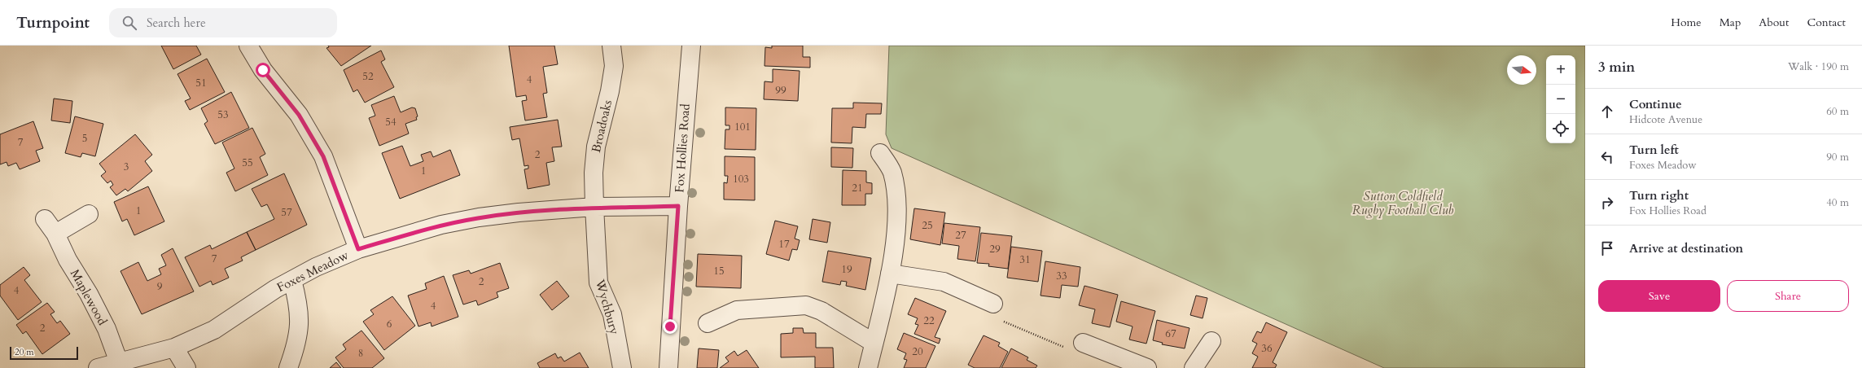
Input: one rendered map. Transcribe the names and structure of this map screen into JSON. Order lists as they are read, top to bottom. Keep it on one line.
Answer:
{"streets":{"street":["Broadoaks","Fox Hollies Road","Foxes Meadow","Maplewood","Wychbury"]},"crossings":[["Broadoaks","Foxes Meadow"],["Broadoaks","Wychbury"],["Fox Hollies Road","Foxes Meadow"],["Foxes Meadow","Maplewood"],["Foxes Meadow","Wychbury"]],"parks":["Sutton Coldfield Rugby Football Club"],"house_numbers":["52","4","51","99","53","54","101","5","7","2","55","3","1","103","21","1","57","25","27","17","29","7","31","19","15","33","2","9","4","4","22","6","2","67","36","20","8"],"scale_bar":"20 m","north":"right","page":{"header":"Turnpoint","search":"Search here","nav":["Home","Map","About","Contact"],"heading":["3 min","Walk · 190 m"],"map_buttons":["+","−"],"list":[["Continue","Hidcote Avenue","60 m"],["Turn left","Foxes Meadow","90 m"],["Turn right","Fox Hollies Road","40 m"],"Arrive at destination"],"buttons":["Save","Share"],"scale":"20 m"}}
